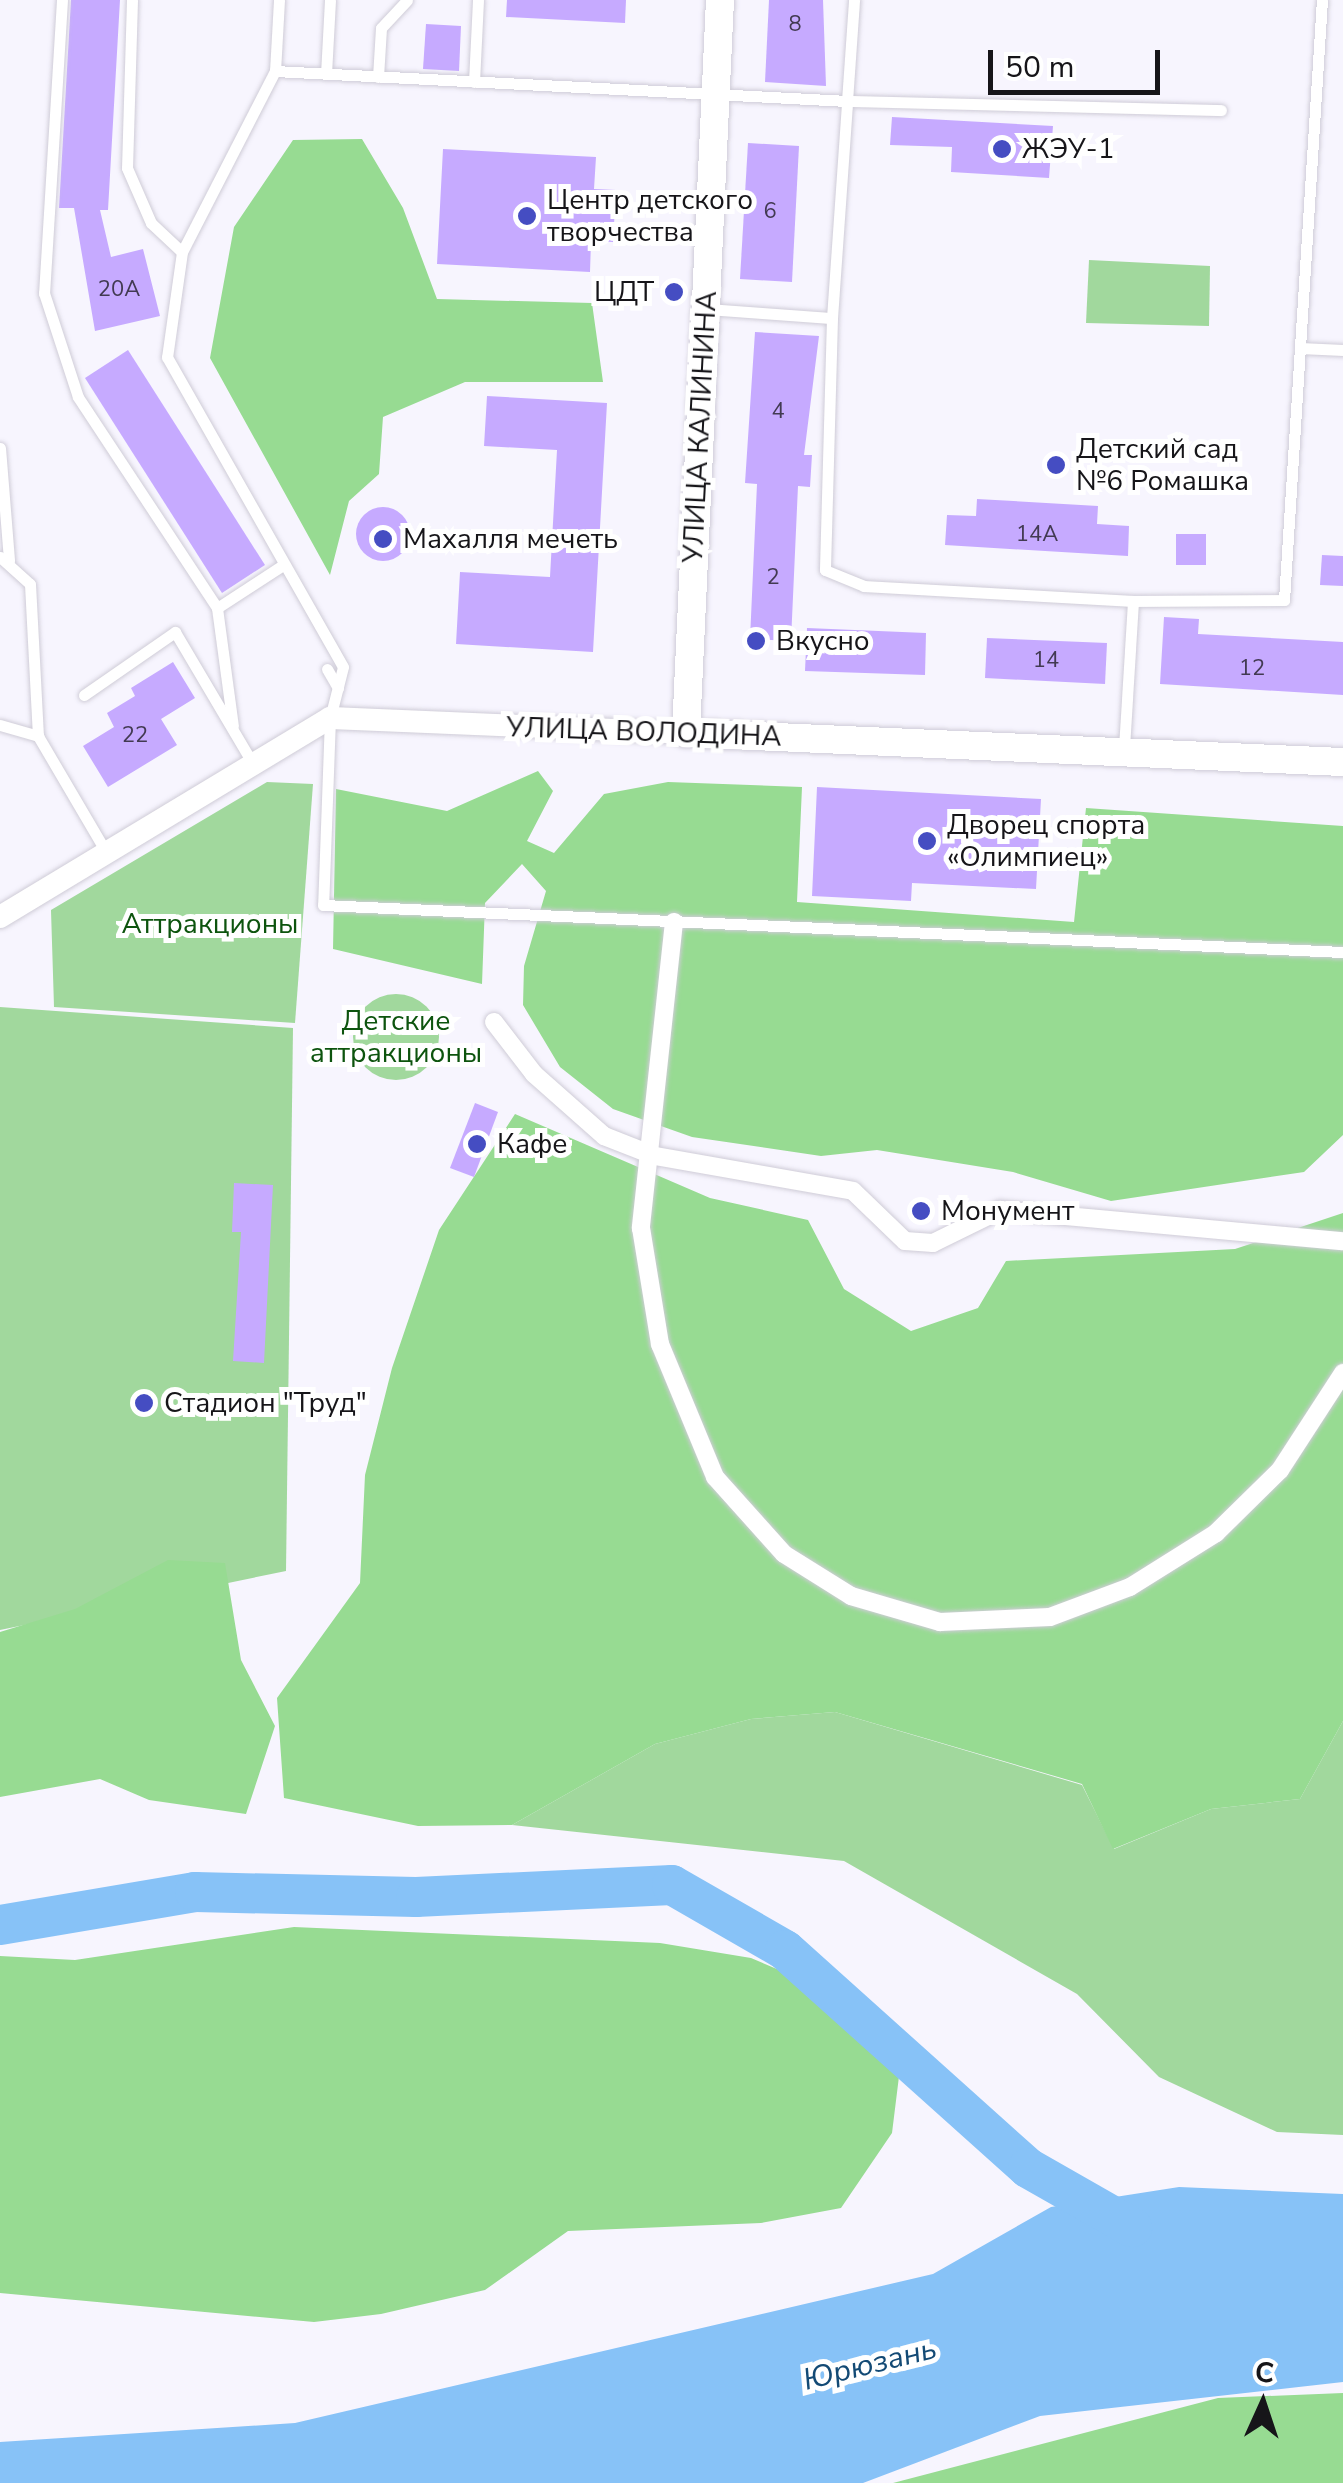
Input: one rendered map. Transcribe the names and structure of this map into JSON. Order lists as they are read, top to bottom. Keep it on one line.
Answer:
{"streets":{"street":["УЛИЦА КАЛИНИНА","УЛИЦА ВОЛОДИНА"]},"crossings":[["УЛИЦА КАЛИНИНА","УЛИЦА ВОЛОДИНА"]],"water":["Юрюзань"],"parks":["Аттракционы","Детские аттракционы"],"places":["ЖЭУ-1","Центр детского творчества","ЦДТ","Детский сад №6 Ромашка","Махалля мечеть","Вкусно","Дворец спорта «Олимпиец»","Кафе","Монумент","Стадион \"Труд\""],"house_numbers":["8","6","20А","4","14А","2","14","12","22"],"scale_bar":"50 m","north":"top"}
